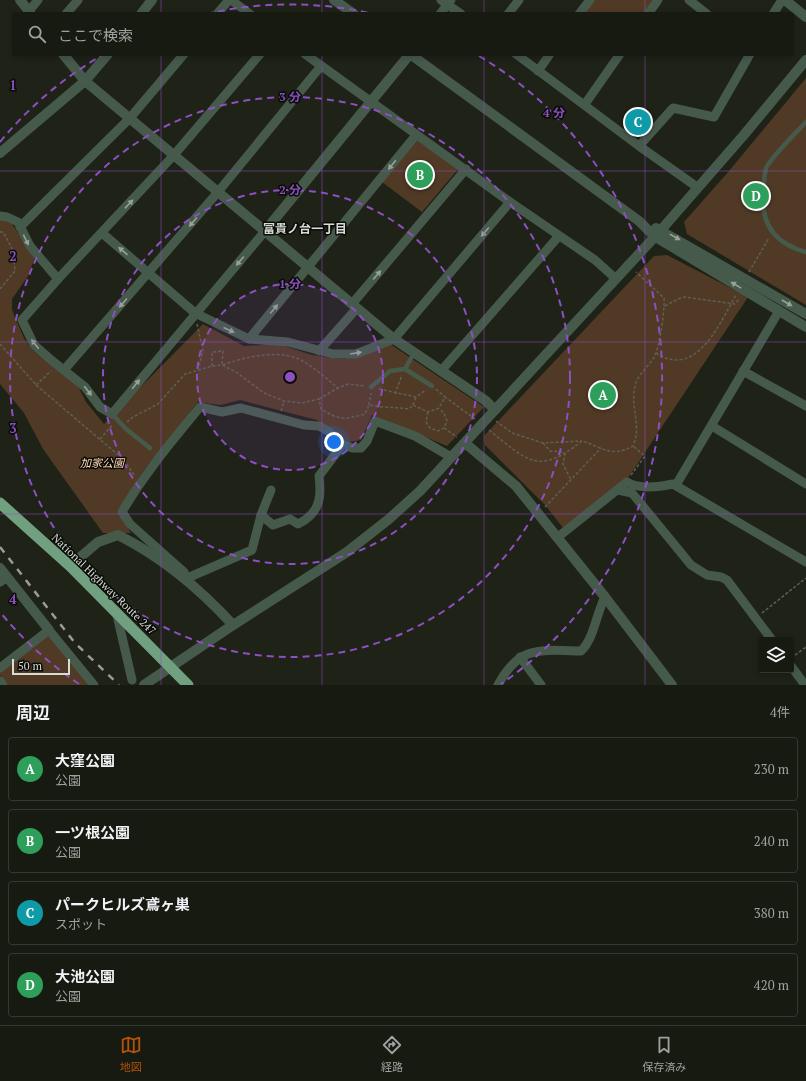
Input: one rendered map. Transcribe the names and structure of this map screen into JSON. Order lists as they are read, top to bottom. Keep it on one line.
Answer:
{"streets":{"highway":["National Highway Route 247"]},"districts":["富貴ノ台一丁目"],"parks":["加家公園"],"scale_bar":"50 m","page":{"search":"ここで検索","pins":["C","B","D","A"],"scale":"50 m","heading":["周辺","4件"],"list":[{"mark":"A","name":"大窪公園","note":"公園","value":"230 m"},{"mark":"B","name":"一ツ根公園","note":"公園","value":"240 m"},{"mark":"C","name":"パークヒルズ鳶ヶ巣","note":"スポット","value":"380 m"},{"mark":"D","name":"大池公園","note":"公園","value":"420 m"}],"nav":["地図","経路","保存済み"]},"grid":{"rows":["1","2","3","4"]},"rings":["3 分","4 分","2 分","1 分"]}
